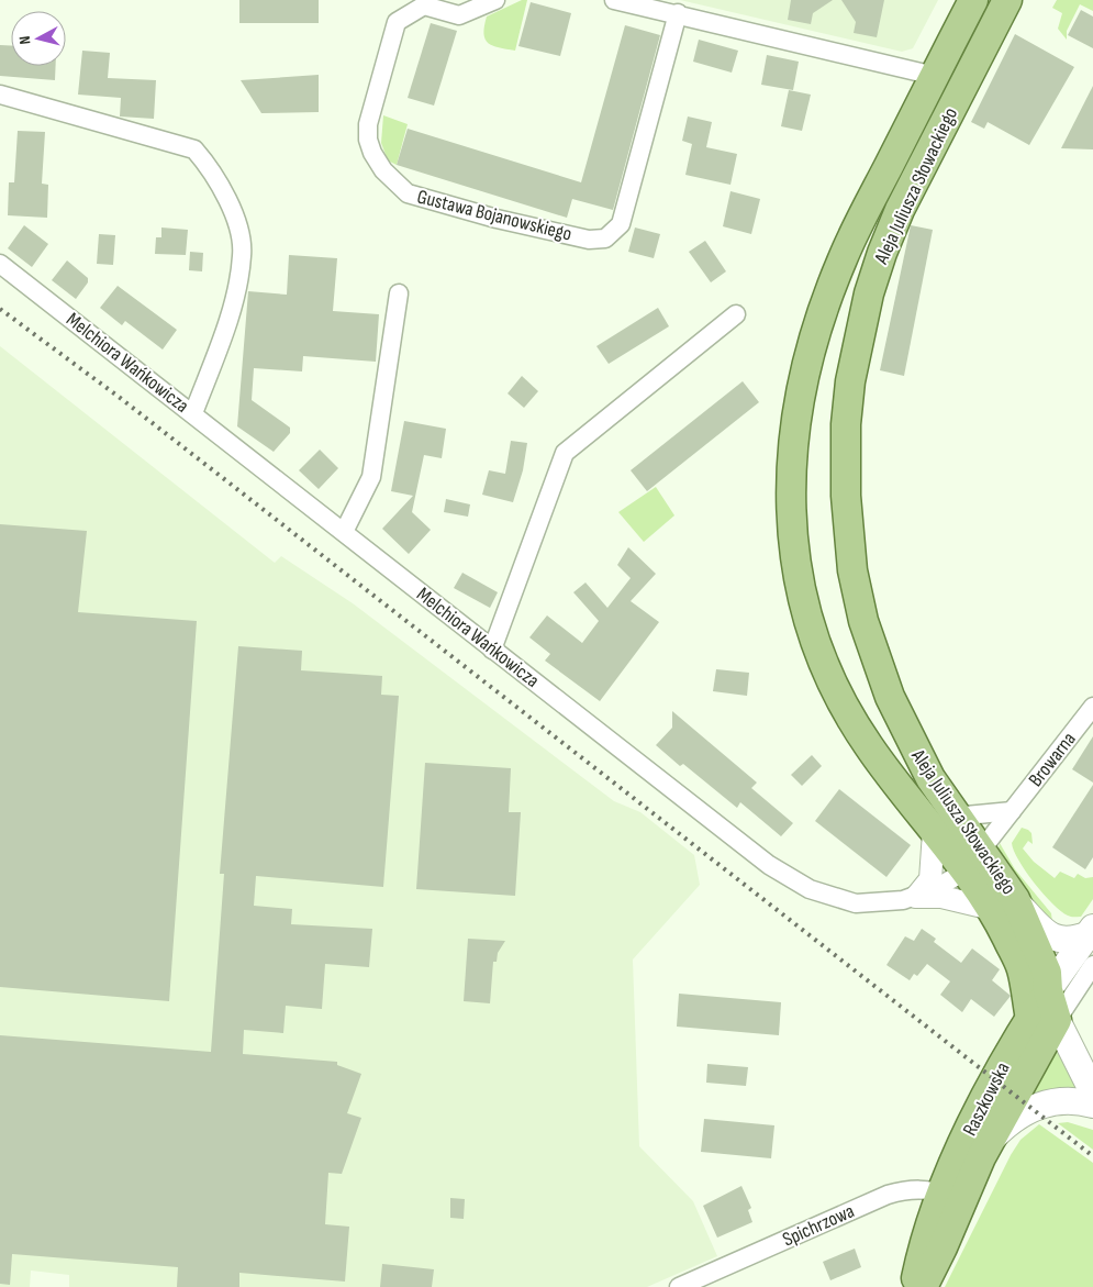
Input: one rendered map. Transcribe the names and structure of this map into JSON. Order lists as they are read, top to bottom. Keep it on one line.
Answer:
{"streets":{"main road":["Aleja Juliusza Słowackiego","Raszkowska"],"street":["Gustawa Bojanowskiego","Melchiora Wańkowicza","Browarna","Spichrzowa"]},"crossings":[["Aleja Juliusza Słowackiego","Melchiora Wańkowicza"],["Aleja Juliusza Słowackiego","Browarna"],["Aleja Juliusza Słowackiego","Raszkowska"],["Melchiora Wańkowicza","Browarna"],["Raszkowska","Spichrzowa"]],"north":"left"}
